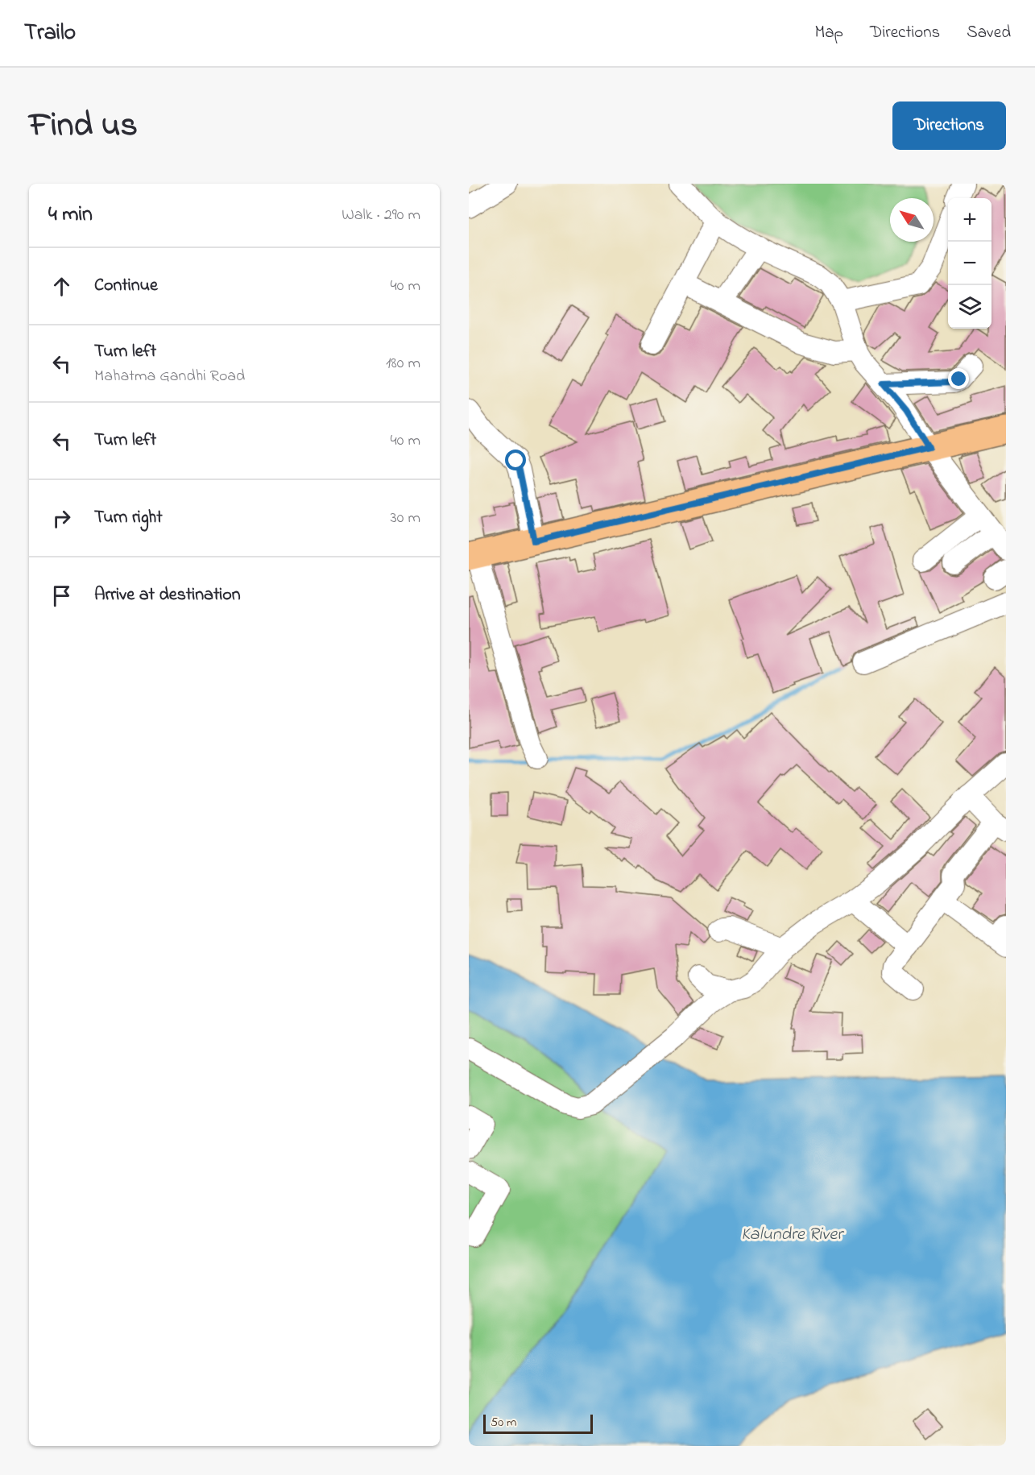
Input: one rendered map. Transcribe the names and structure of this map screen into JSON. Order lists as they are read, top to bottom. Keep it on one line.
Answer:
{"water":["Kalundre River"],"scale_bar":"50 m","north":"top left","page":{"header":"Trailo","nav":["Map","Directions","Saved"],"title":"Find us","buttons":"Directions","heading":["4 min","Walk · 290 m"],"map_buttons":["+","−"],"list":[["Continue","40 m"],["Turn left","Mahatma Gandhi Road","180 m"],["Turn left","40 m"],["Turn right","30 m"],"Arrive at destination"],"scale":"50 m"}}
